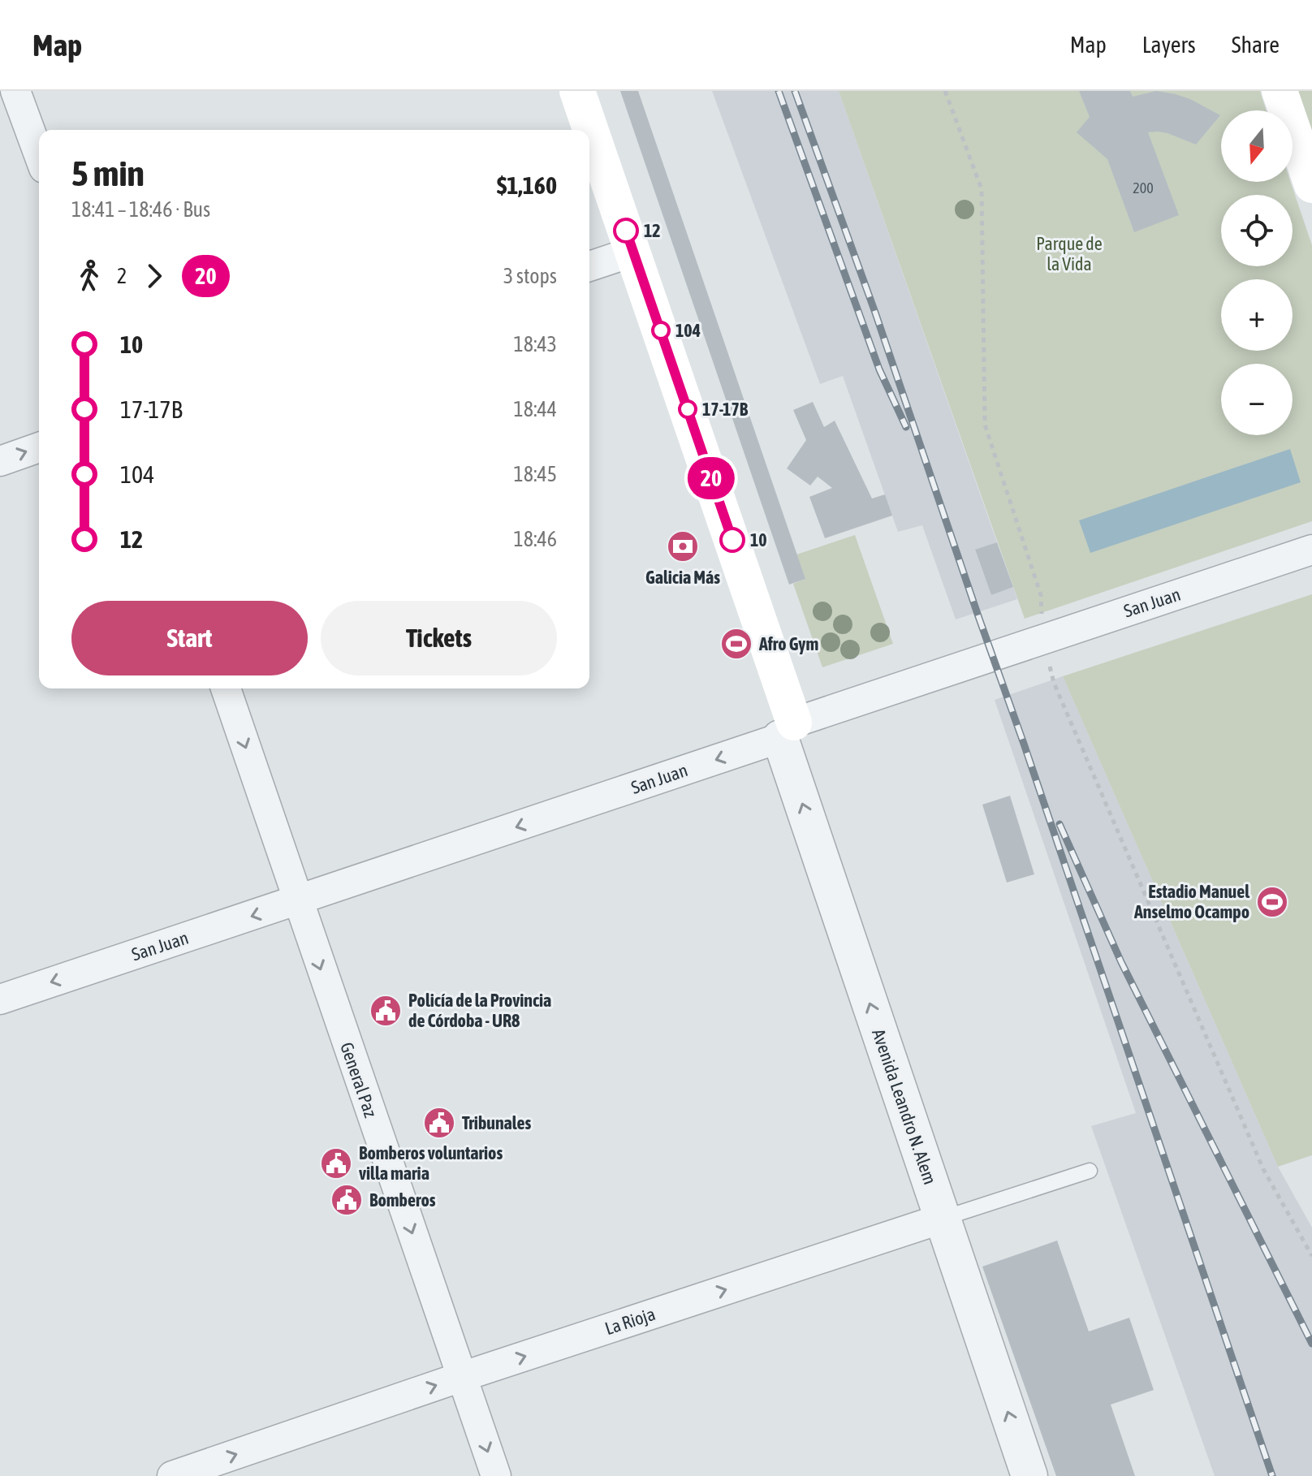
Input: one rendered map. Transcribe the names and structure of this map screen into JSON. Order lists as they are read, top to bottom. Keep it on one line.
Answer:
{"streets":{"main road":["Avenida Leandro N. Alem"],"street":["San Juan","General Paz","La Rioja"]},"crossings":[["San Juan","General Paz"],["San Juan","Avenida Leandro N. Alem"],["General Paz","La Rioja"],["Avenida Leandro N. Alem","La Rioja"]],"one_way":["San Juan","General Paz","Avenida Leandro N. Alem","La Rioja"],"parks":["Parque de la Vida"],"places":{"other":["12","104","17-17B","10"],"bank":["Galicia Más"],"sports":["Afro Gym","Estadio Manuel Anselmo Ocampo"],"public building":["Policía de la Provincia de Córdoba - UR8","Tribunales","Bomberos voluntarios villa maria","Bomberos"]},"lines":["bus line 20"],"house_numbers":["200"],"north":"bottom","page":{"header":"Map","nav":["Map","Layers","Share"],"on_map":"20","map_buttons":["+","−"],"heading":["5 min","18:41 – 18:46 · Bus","$1,160"],"legs":["2","20","3 stops"],"list":[{"name":"10","value":"18:43"},{"name":"17-17B","value":"18:44"},{"name":"104","value":"18:45"},{"name":"12","value":"18:46"}],"buttons":["Start","Tickets"]}}
